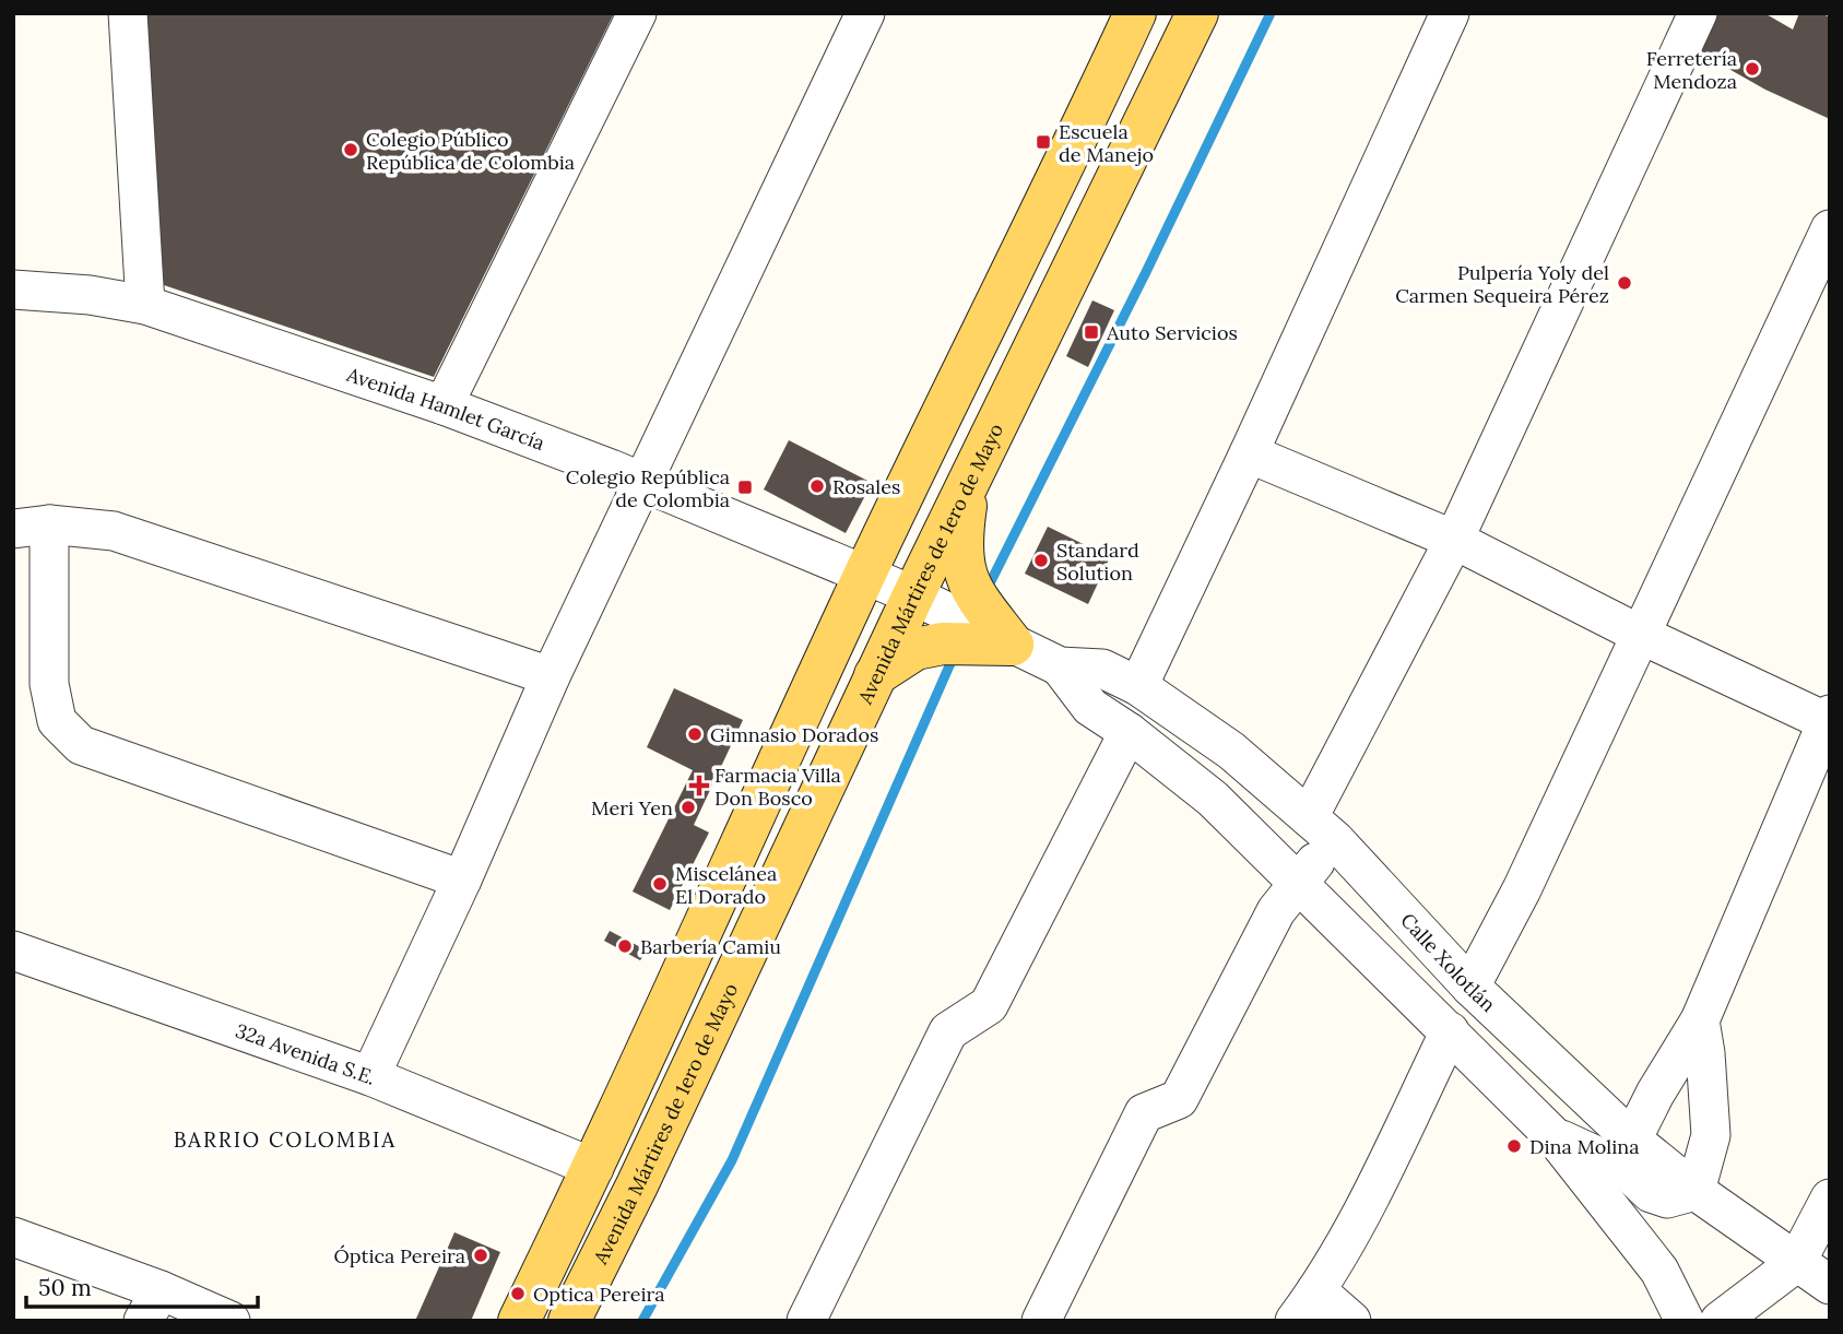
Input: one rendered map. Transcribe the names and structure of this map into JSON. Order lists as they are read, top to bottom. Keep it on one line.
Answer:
{"streets":{"main road":["Avenida Mártires de 1ero de Mayo"],"street":["Avenida Hamlet García","Calle Xolotlán","32a Avenida S.E."]},"crossings":[["Avenida Hamlet García","Calle Xolotlán"],["Avenida Mártires de 1ero de Mayo","Calle Xolotlán"]],"districts":["BARRIO COLOMBIA"],"places":{"other":["Ferretería Mendoza","Colegio Público República de Colombia","Pulpería Yoly del Carmen Sequeira Pérez","Rosales","Standard Solution","Gimnasio Dorados","Meri Yen","Miscelánea El Dorado","Barbería Camiu","Dina Molina","Óptica Pereira","Optica Pereira"],"transit":["Escuela de Manejo","Auto Servicios","Colegio República de Colombia"],"health":["Farmacia Villa Don Bosco"]},"scale_bar":"50 m"}
